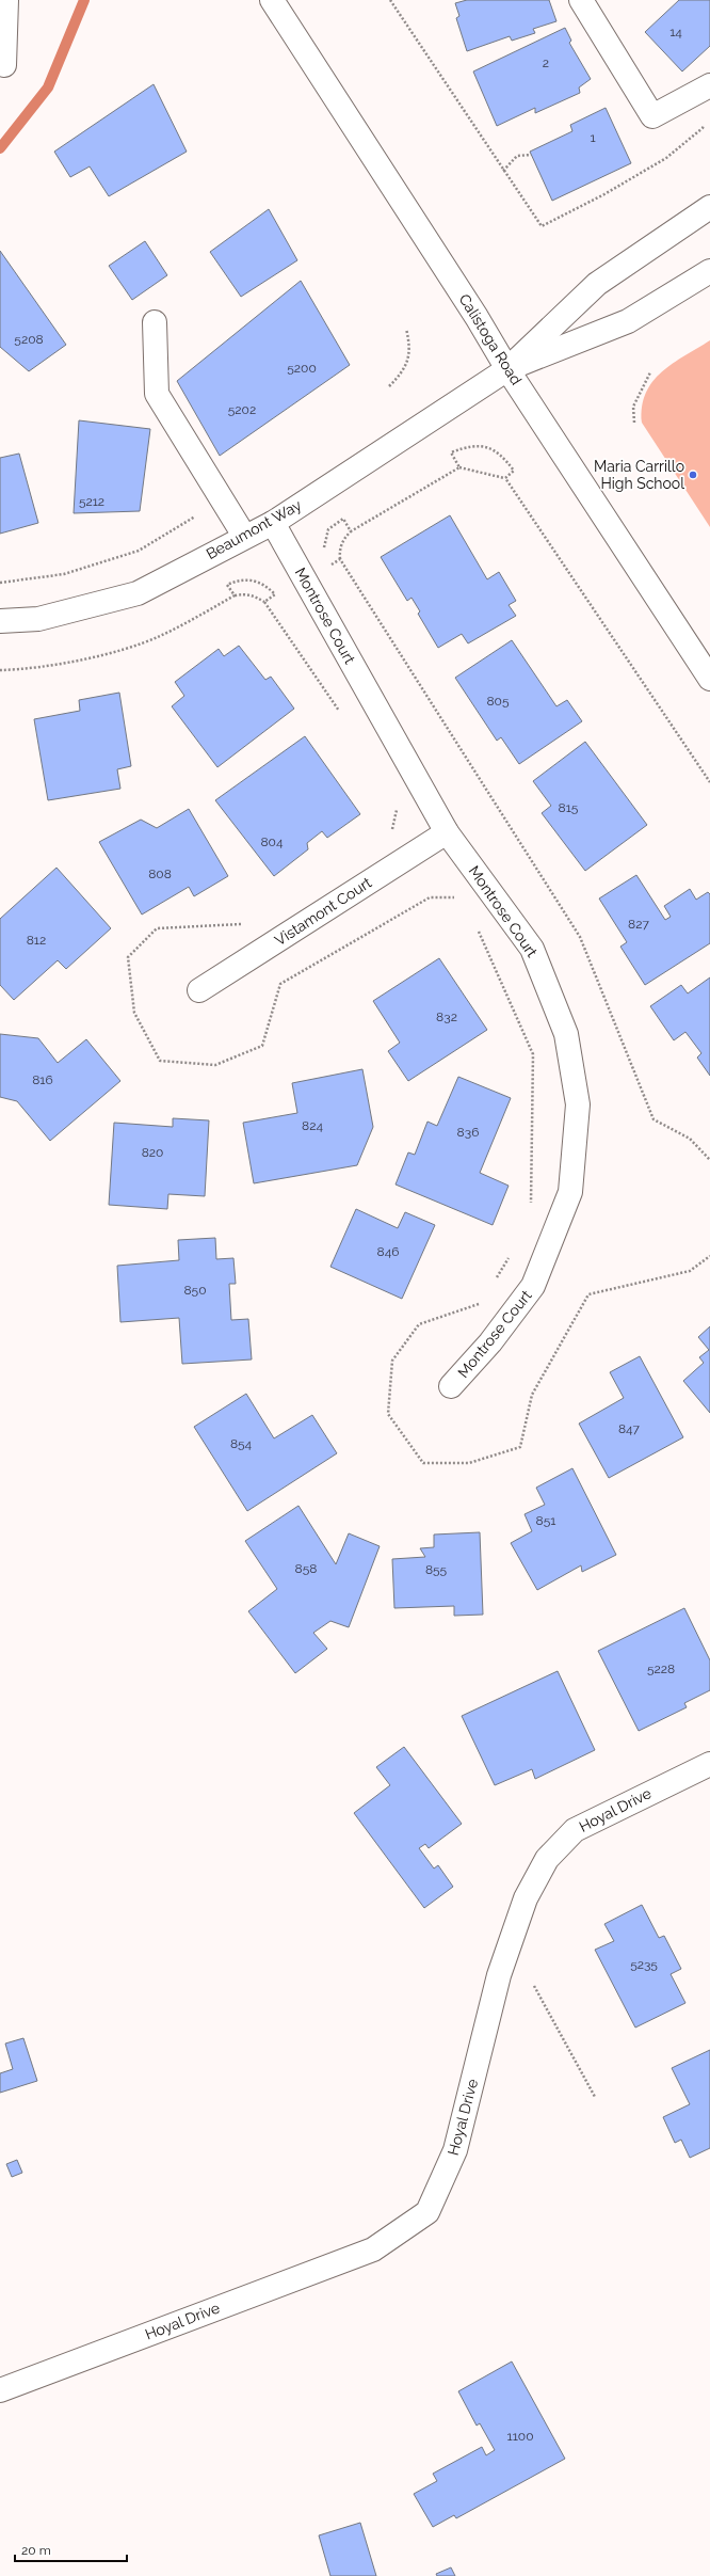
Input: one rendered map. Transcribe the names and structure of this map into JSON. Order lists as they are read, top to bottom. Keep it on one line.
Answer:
{"streets":{"street":["Calistoga Road","Beaumont Way","Montrose Court","Vistamont Court","Hoyal Drive"]},"crossings":[["Calistoga Road","Beaumont Way"],["Beaumont Way","Montrose Court"],["Montrose Court","Vistamont Court"]],"places":["Maria Carrillo High School"],"house_numbers":["14","2","1","5208","5200","5202","5212","805","815","804","808","827","812","832","816","824","836","820","846","850","847","854","851","858","855","5228","5235","1100"],"scale_bar":"20 m"}
